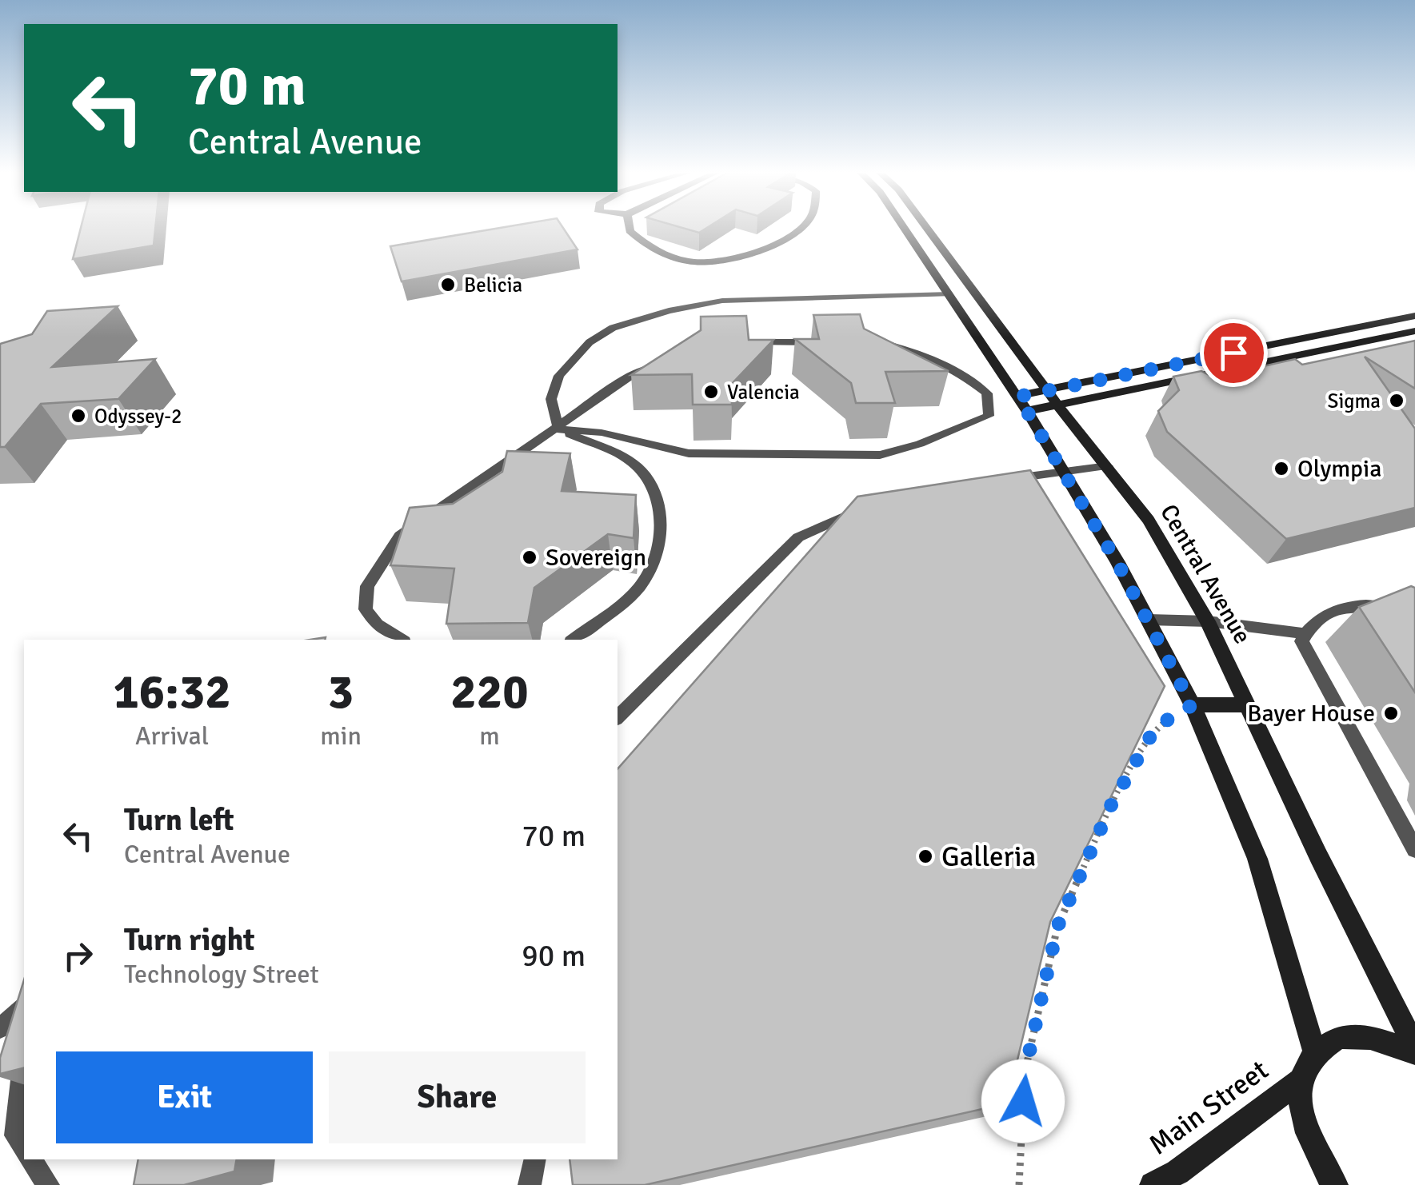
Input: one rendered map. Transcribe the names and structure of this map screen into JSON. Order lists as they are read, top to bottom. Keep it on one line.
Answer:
{"streets":{"main road":["Central Avenue","Main Street"]},"places":["Belicia","Valencia","Sigma","Odyssey-2","Olympia","Sovereign","Bayer House","Galleria"],"page":{"turn":["70 m","Central Avenue"],"eta":["16:32","Arrival","3","min","220","m"],"list":[{"name":"Turn left","note":"Central Avenue","value":"70 m"},{"name":"Turn right","note":"Technology Street","value":"90 m"}],"buttons":["Exit","Share"]}}
